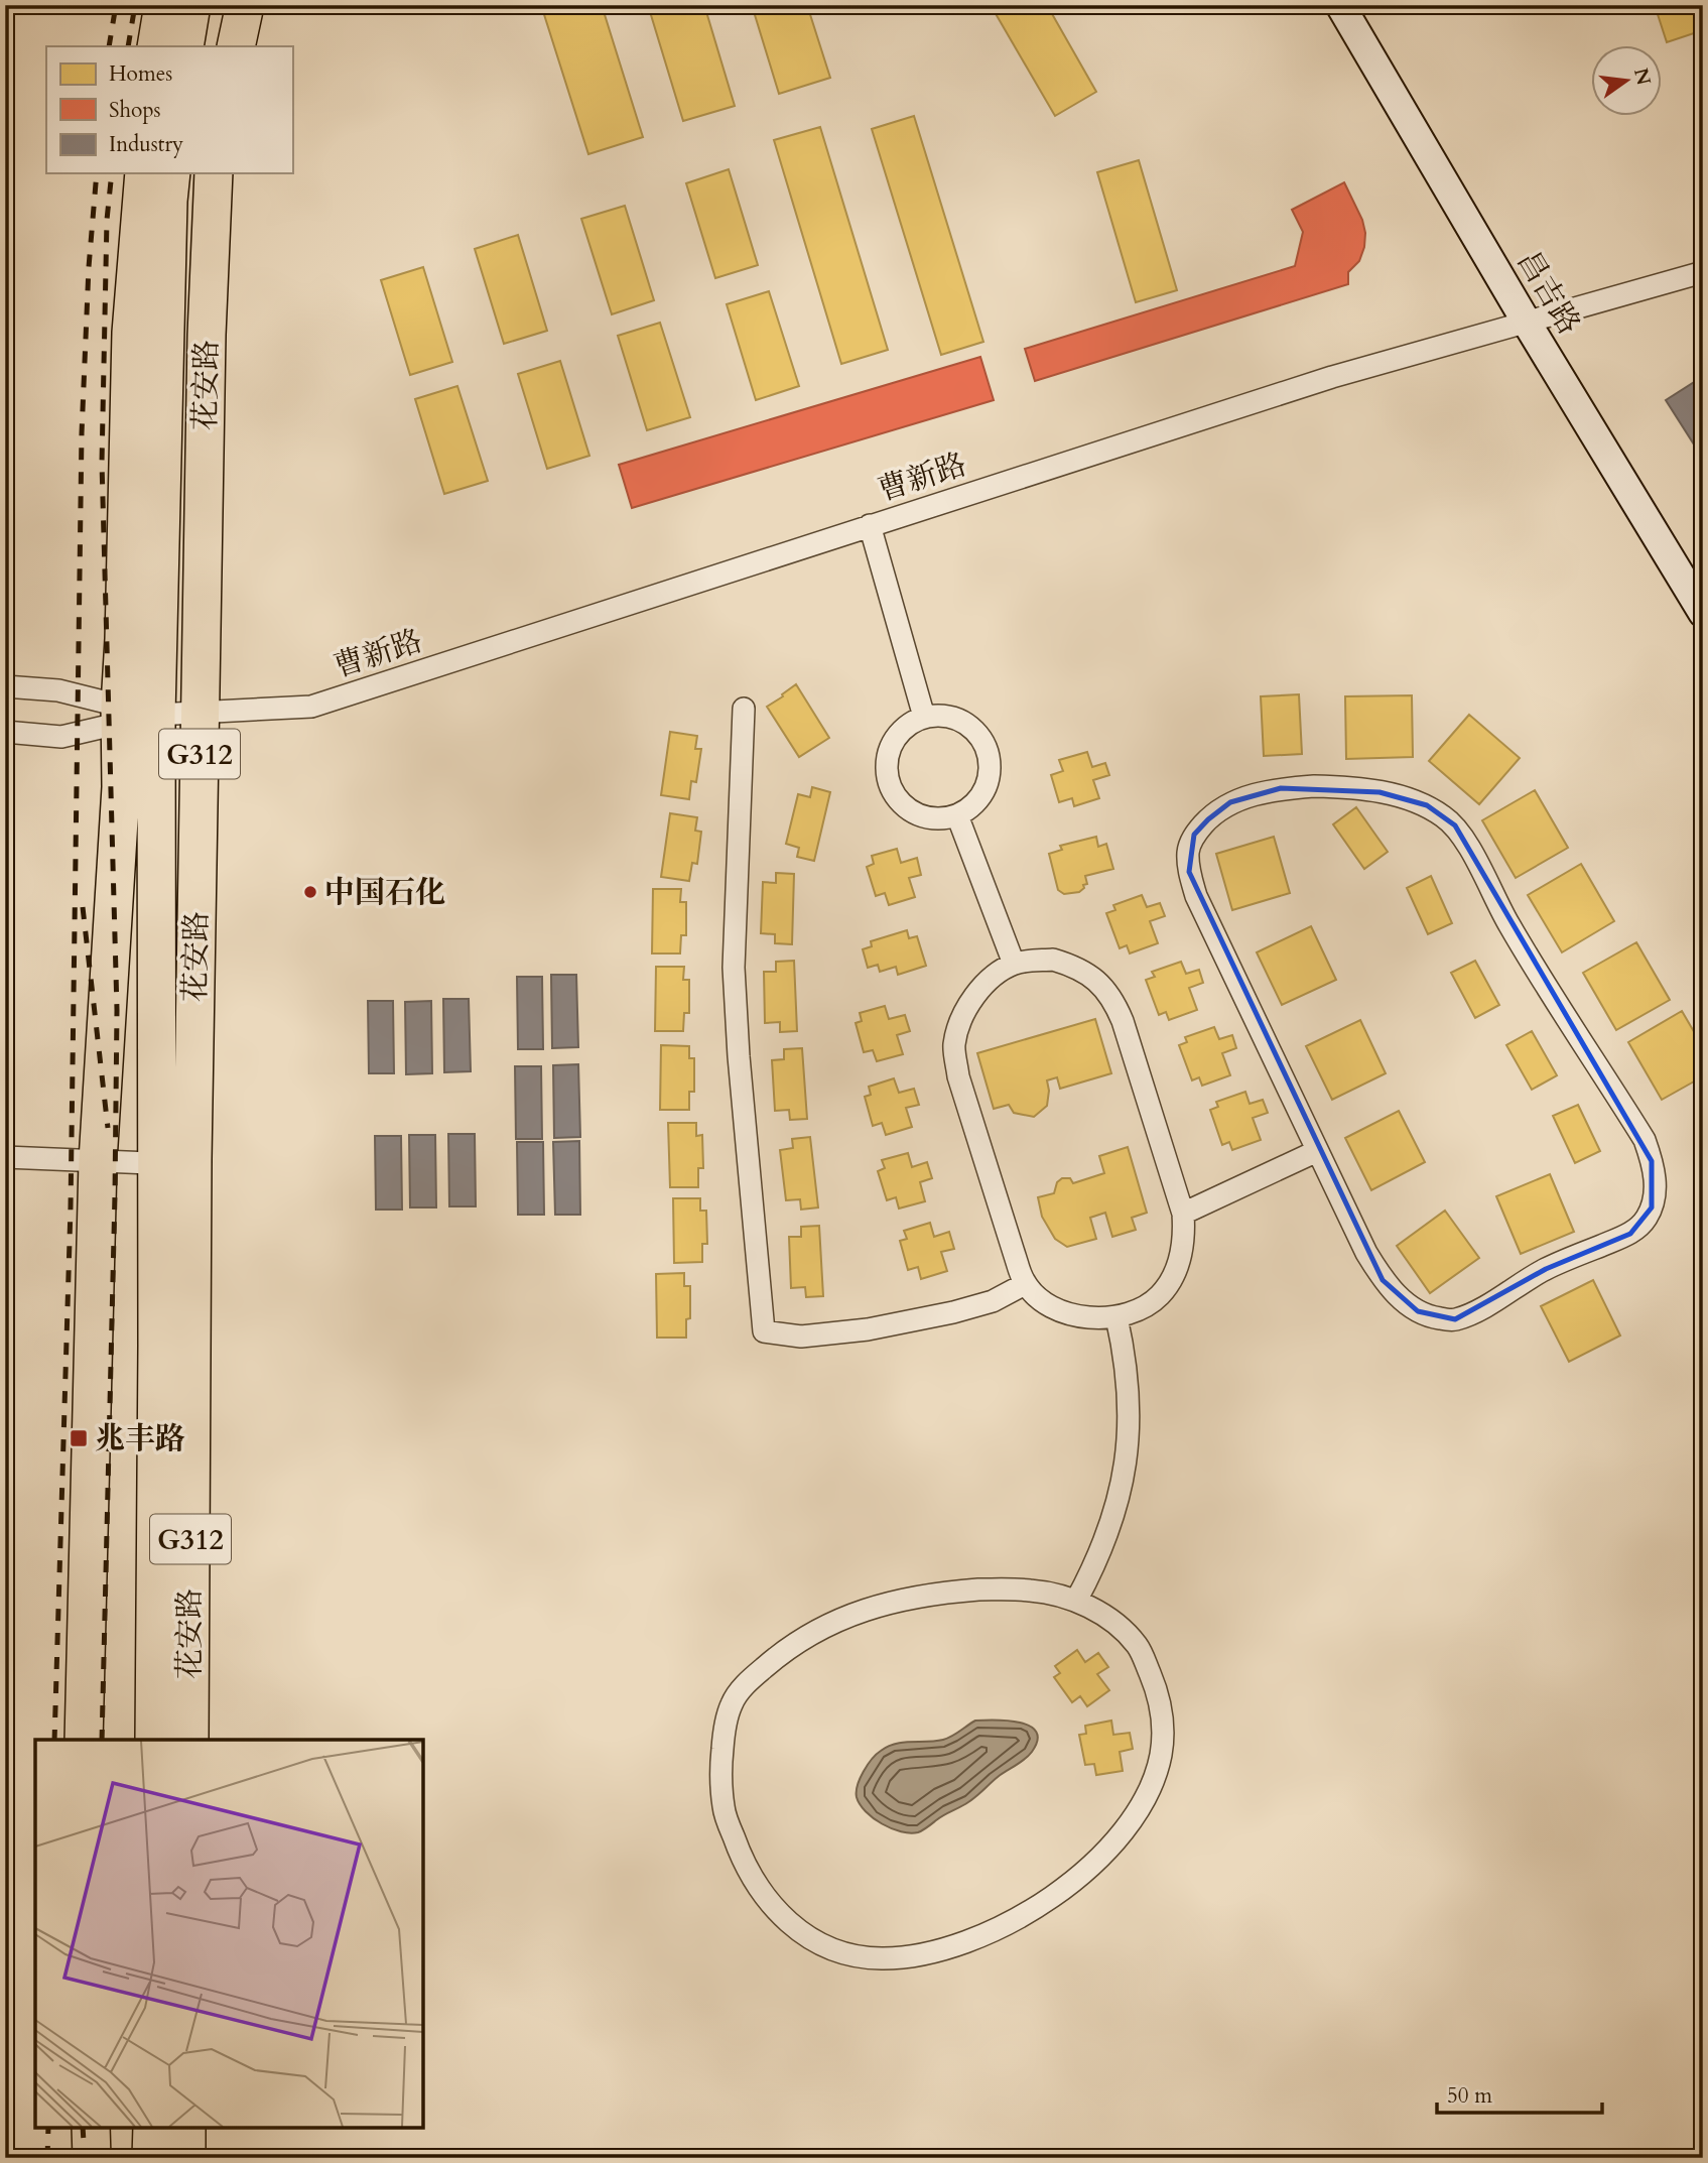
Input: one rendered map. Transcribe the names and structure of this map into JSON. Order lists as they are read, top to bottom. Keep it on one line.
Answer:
{"streets":{"highway":["花安路","G312"],"street":["昌吉路","曹新路"]},"crossings":[["昌吉路","曹新路"],["花安路","曹新路"]],"places":{"other":["中国石化"],"transit":["兆丰路"]},"legend":["Homes","Shops","Industry"],"scale_bar":"50 m","north":"right"}
